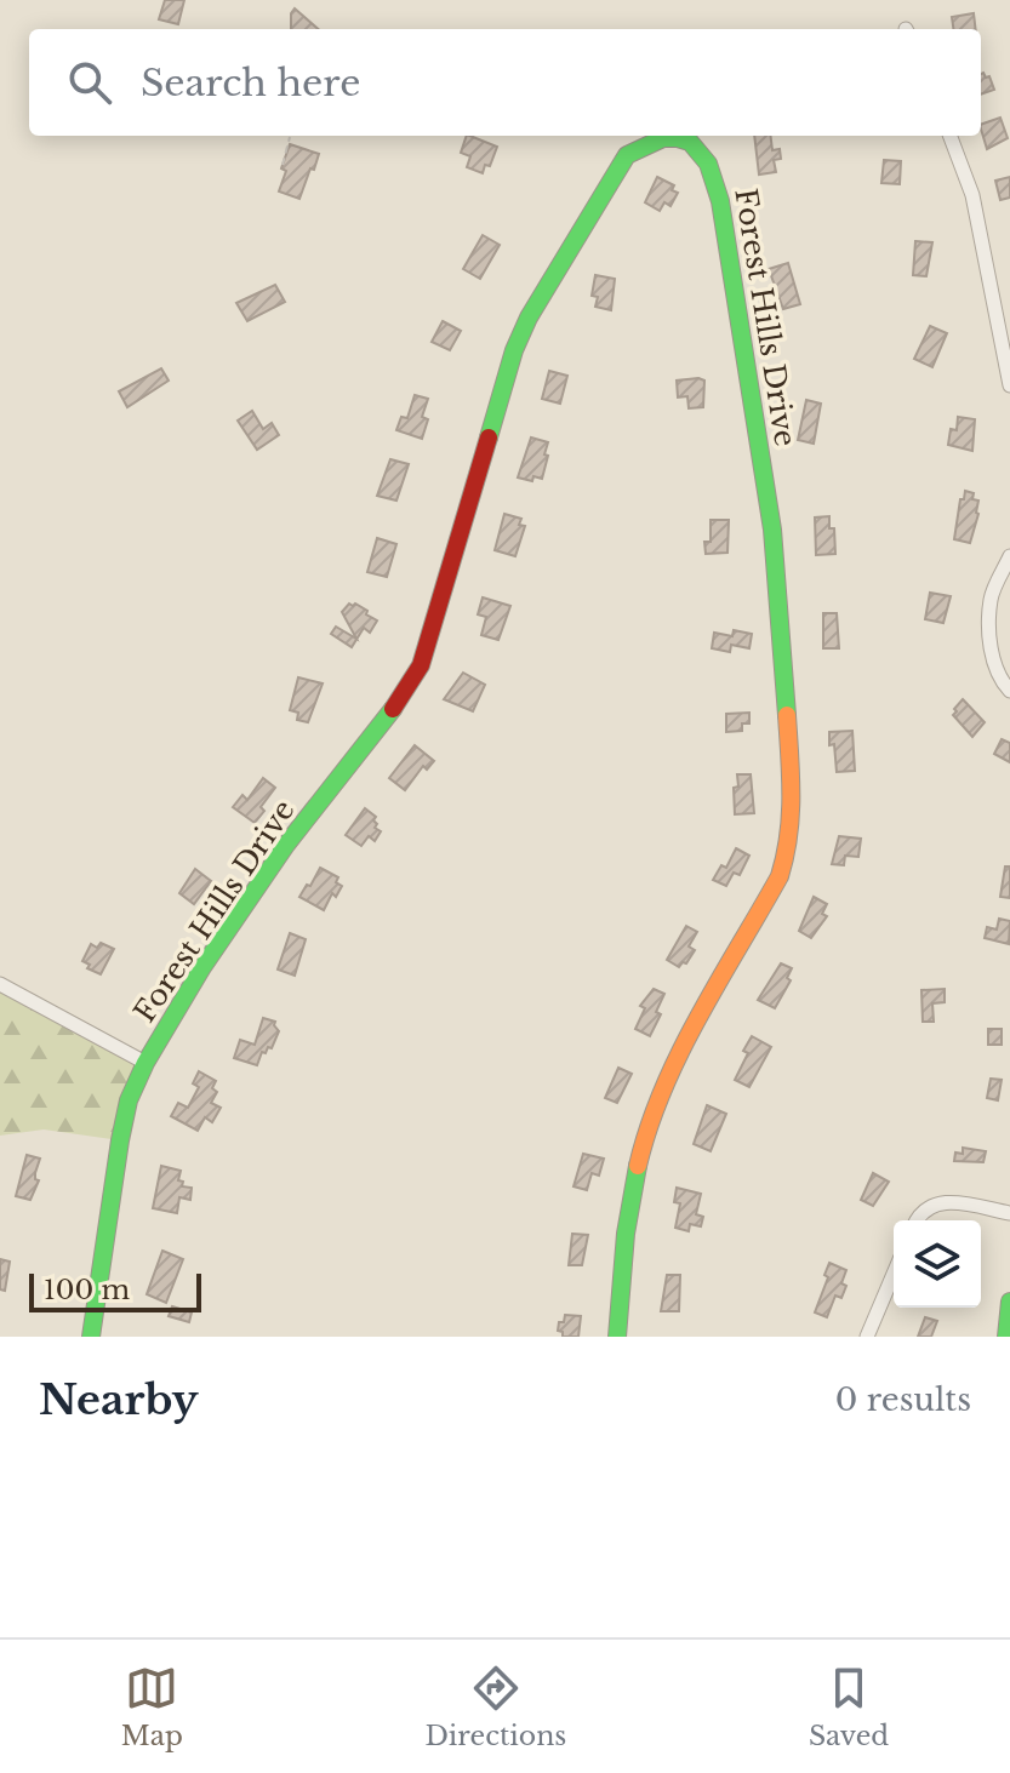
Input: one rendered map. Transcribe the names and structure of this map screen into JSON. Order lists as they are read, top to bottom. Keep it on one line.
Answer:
{"streets":{"street":["Forest Hills Drive"]},"scale_bar":"100 m","page":{"search":"Search here","scale":"100 m","heading":["Nearby","0 results"],"nav":["Map","Directions","Saved"]}}
